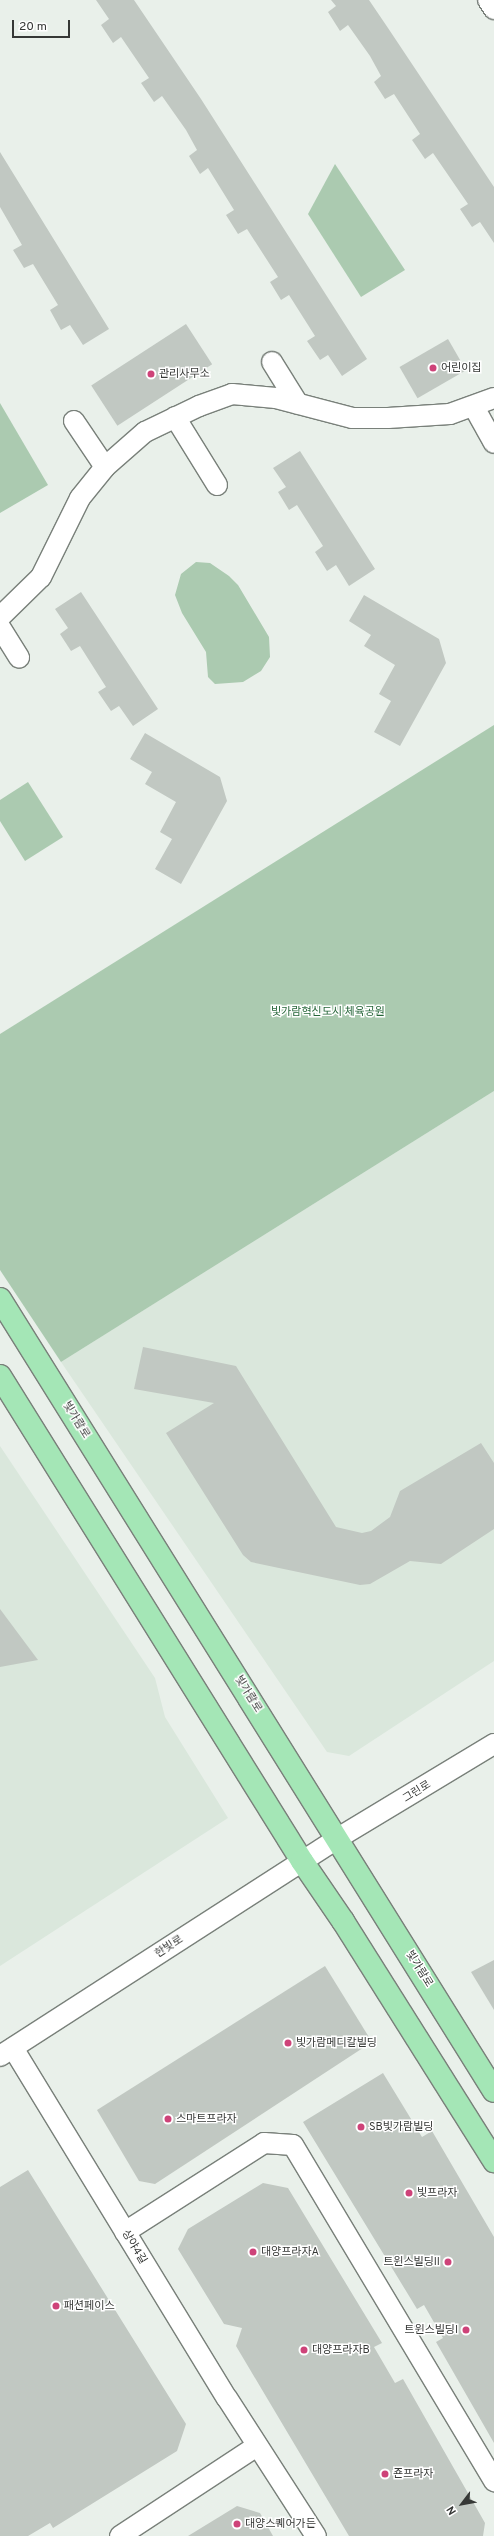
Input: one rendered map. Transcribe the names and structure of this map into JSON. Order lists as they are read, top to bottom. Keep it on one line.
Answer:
{"streets":{"main road":["빛가람로"],"street":["그린로","한빛로","상야4길"]},"crossings":[["빛가람로","그린로"],["빛가람로","한빛로"],["그린로","한빛로"],["한빛로","상야4길"]],"parks":["빛가람혁신도시 체육공원"],"places":["어린이집","관리사무소","빛가람메디칼빌딩","스마트프라자","SB빛가람빌딩","빛프라자","대양프라자A","트윈스빌딩II","패션페이스","트윈스빌딩I","대양프라자B","죤프라자","대양스퀘어가든"],"scale_bar":"20 m","north":"bottom left"}
